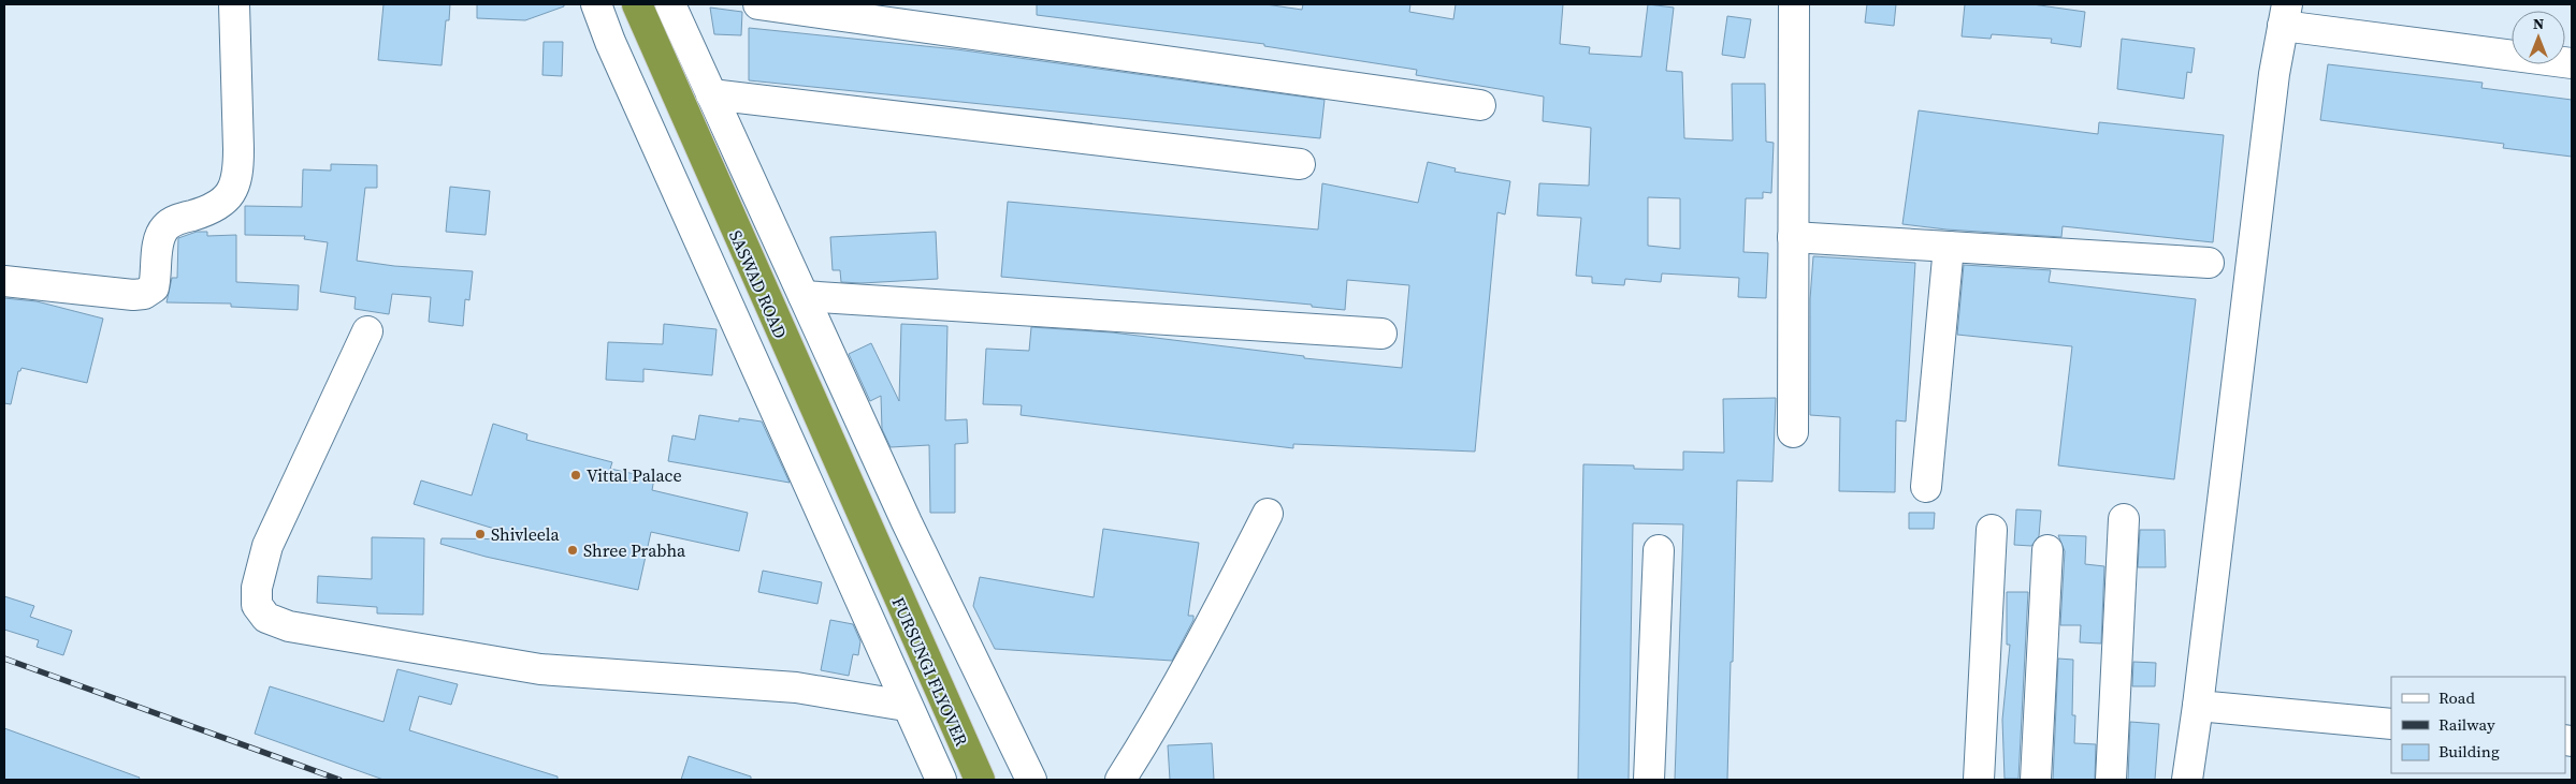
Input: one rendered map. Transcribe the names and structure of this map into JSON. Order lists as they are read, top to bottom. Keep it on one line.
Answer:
{"streets":{"highway":["SASWAD ROAD","FURSUNGI FLYOVER"]},"crossings":[["SASWAD ROAD","FURSUNGI FLYOVER"]],"places":["Vittal Palace","Shivleela","Shree Prabha"],"legend":["Road","Railway","Building"],"north":"top"}
